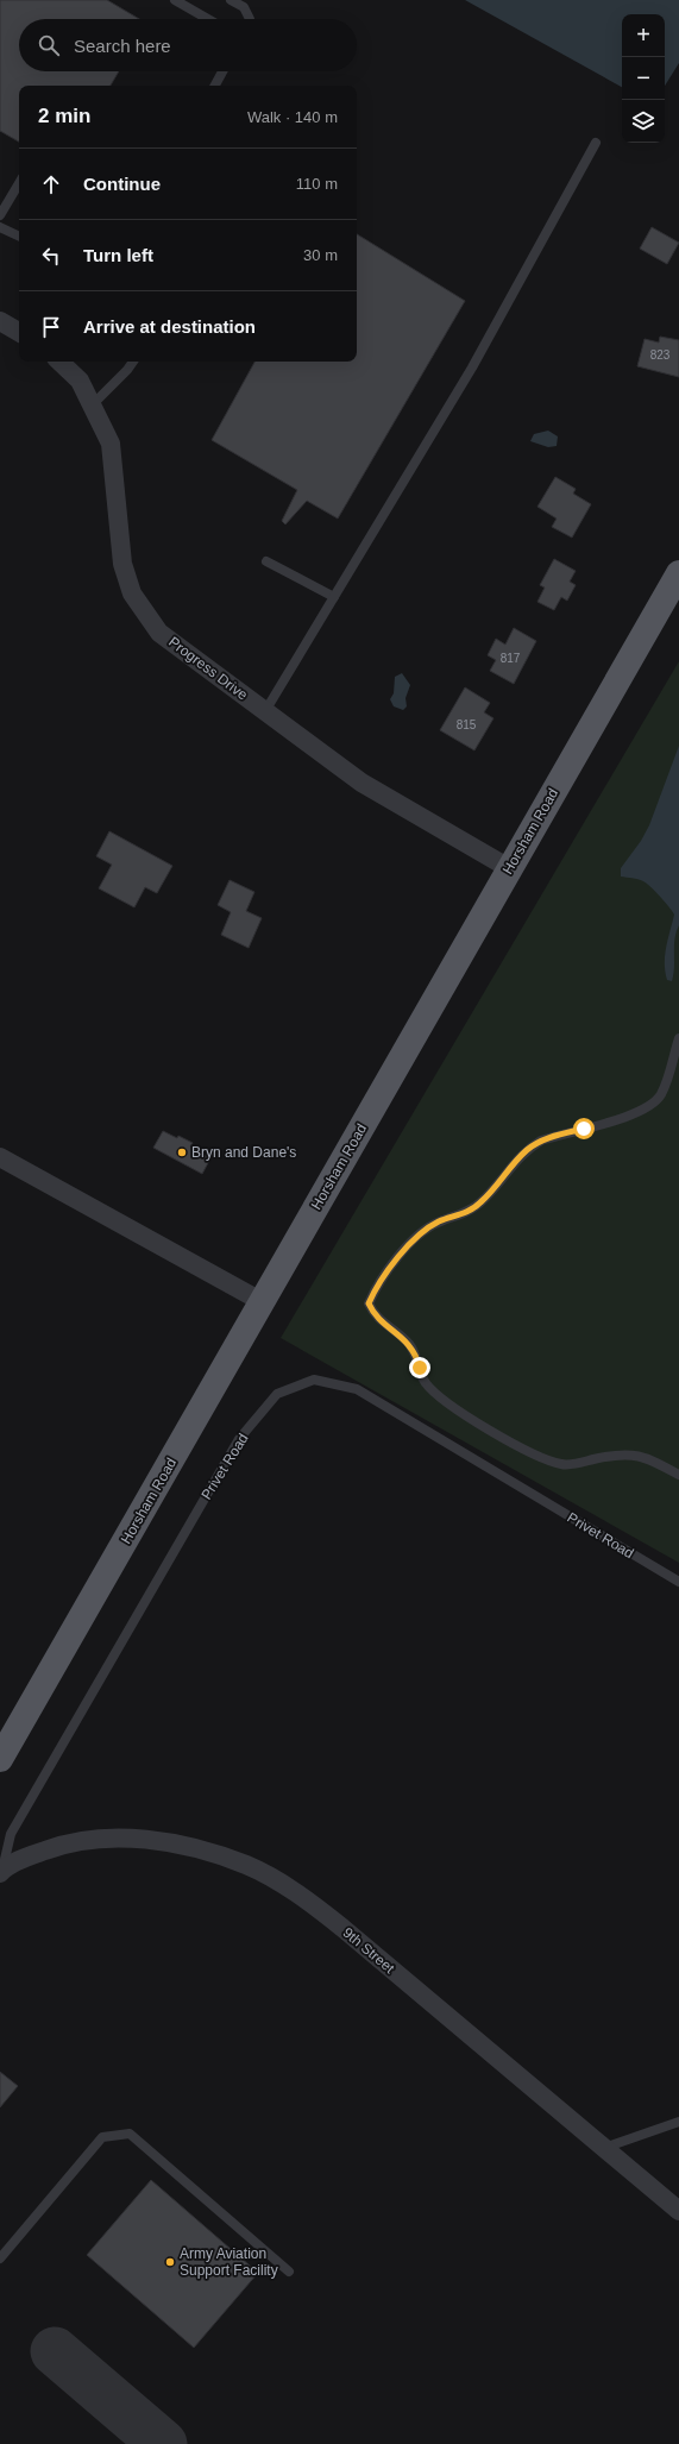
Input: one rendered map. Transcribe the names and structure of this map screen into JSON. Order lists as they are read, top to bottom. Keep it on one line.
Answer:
{"streets":{"main road":["Horsham Road"],"street":["Progress Drive","9th Street"],"lane":["Privet Road"]},"crossings":[["Progress Drive","Horsham Road"],["Privet Road","9th Street"]],"places":["Bryn and Dane's","Army Aviation Support Facility"],"house_numbers":["823","817","815"],"page":{"map_buttons":["+","−"],"search":"Search here","heading":["2 min","Walk · 140 m"],"list":[["Continue","110 m"],["Turn left","30 m"],"Arrive at destination"]}}
